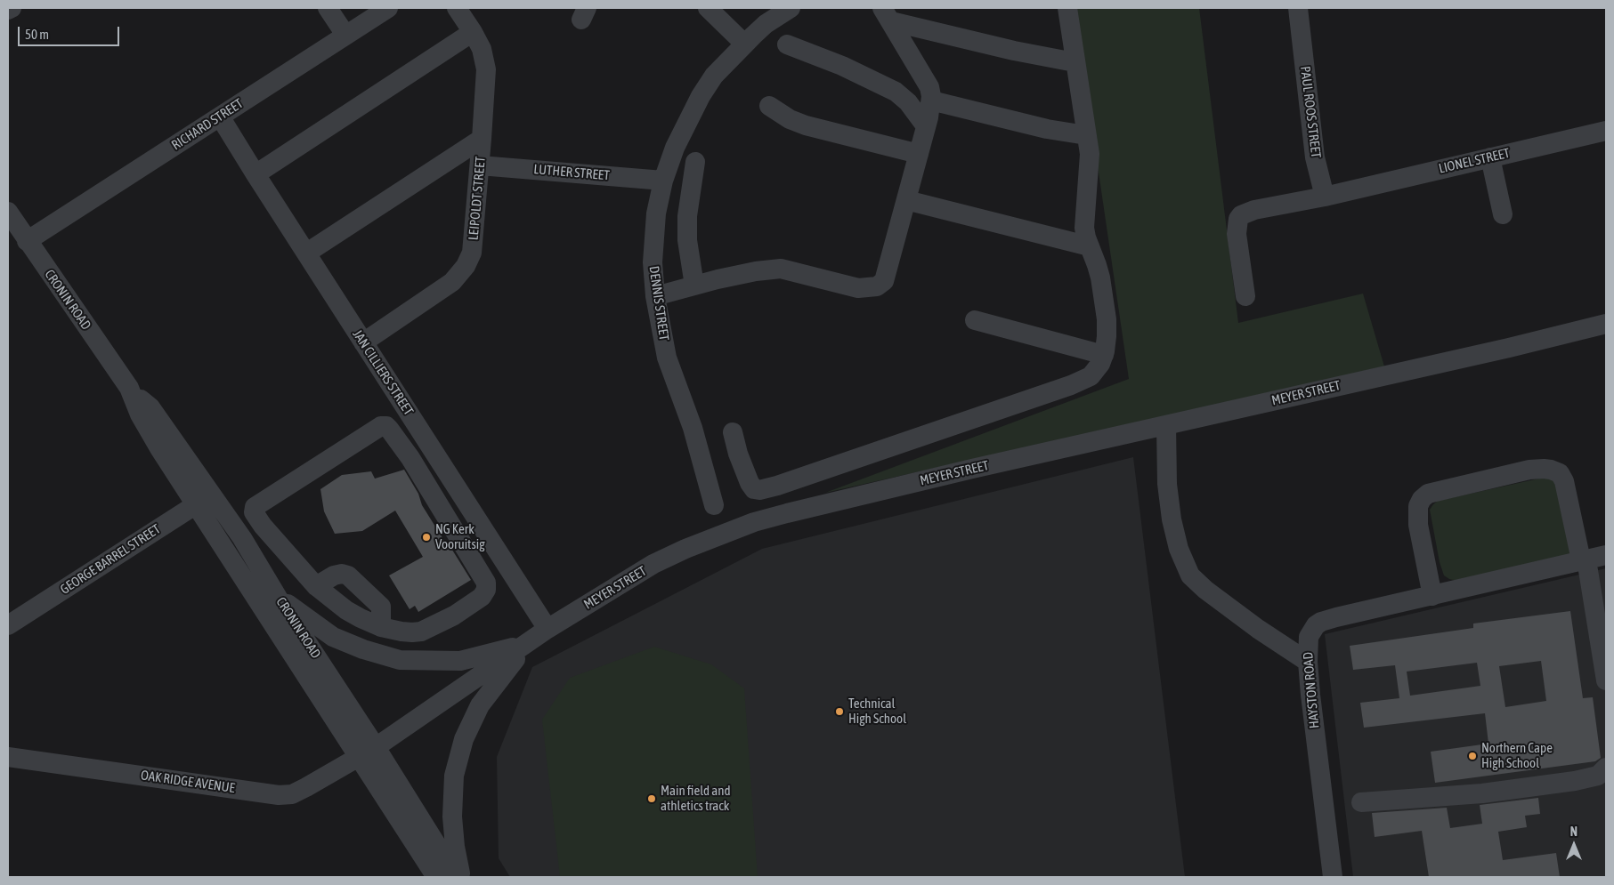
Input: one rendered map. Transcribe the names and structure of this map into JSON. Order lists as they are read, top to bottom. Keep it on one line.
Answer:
{"streets":{"street":["PAUL ROOS STREET","RICHARD STREET","LIONEL STREET","LUTHER STREET","LEIPOLDT STREET","CRONIN ROAD","DENNIS STREET","JAN CILLIERS STREET","MEYER STREET","GEORGE BARREL STREET","HAYSTON ROAD","OAK RIDGE AVENUE"]},"crossings":[["PAUL ROOS STREET","LIONEL STREET"],["RICHARD STREET","CRONIN ROAD"],["RICHARD STREET","JAN CILLIERS STREET"],["LUTHER STREET","LEIPOLDT STREET"],["LUTHER STREET","DENNIS STREET"],["LEIPOLDT STREET","JAN CILLIERS STREET"],["CRONIN ROAD","MEYER STREET"],["CRONIN ROAD","GEORGE BARREL STREET"],["CRONIN ROAD","OAK RIDGE AVENUE"],["JAN CILLIERS STREET","MEYER STREET"],["MEYER STREET","OAK RIDGE AVENUE"]],"places":["NG Kerk Vooruitsig","Technical High School","Northern Cape High School","Main field and athletics track"],"scale_bar":"50 m","north":"top"}
